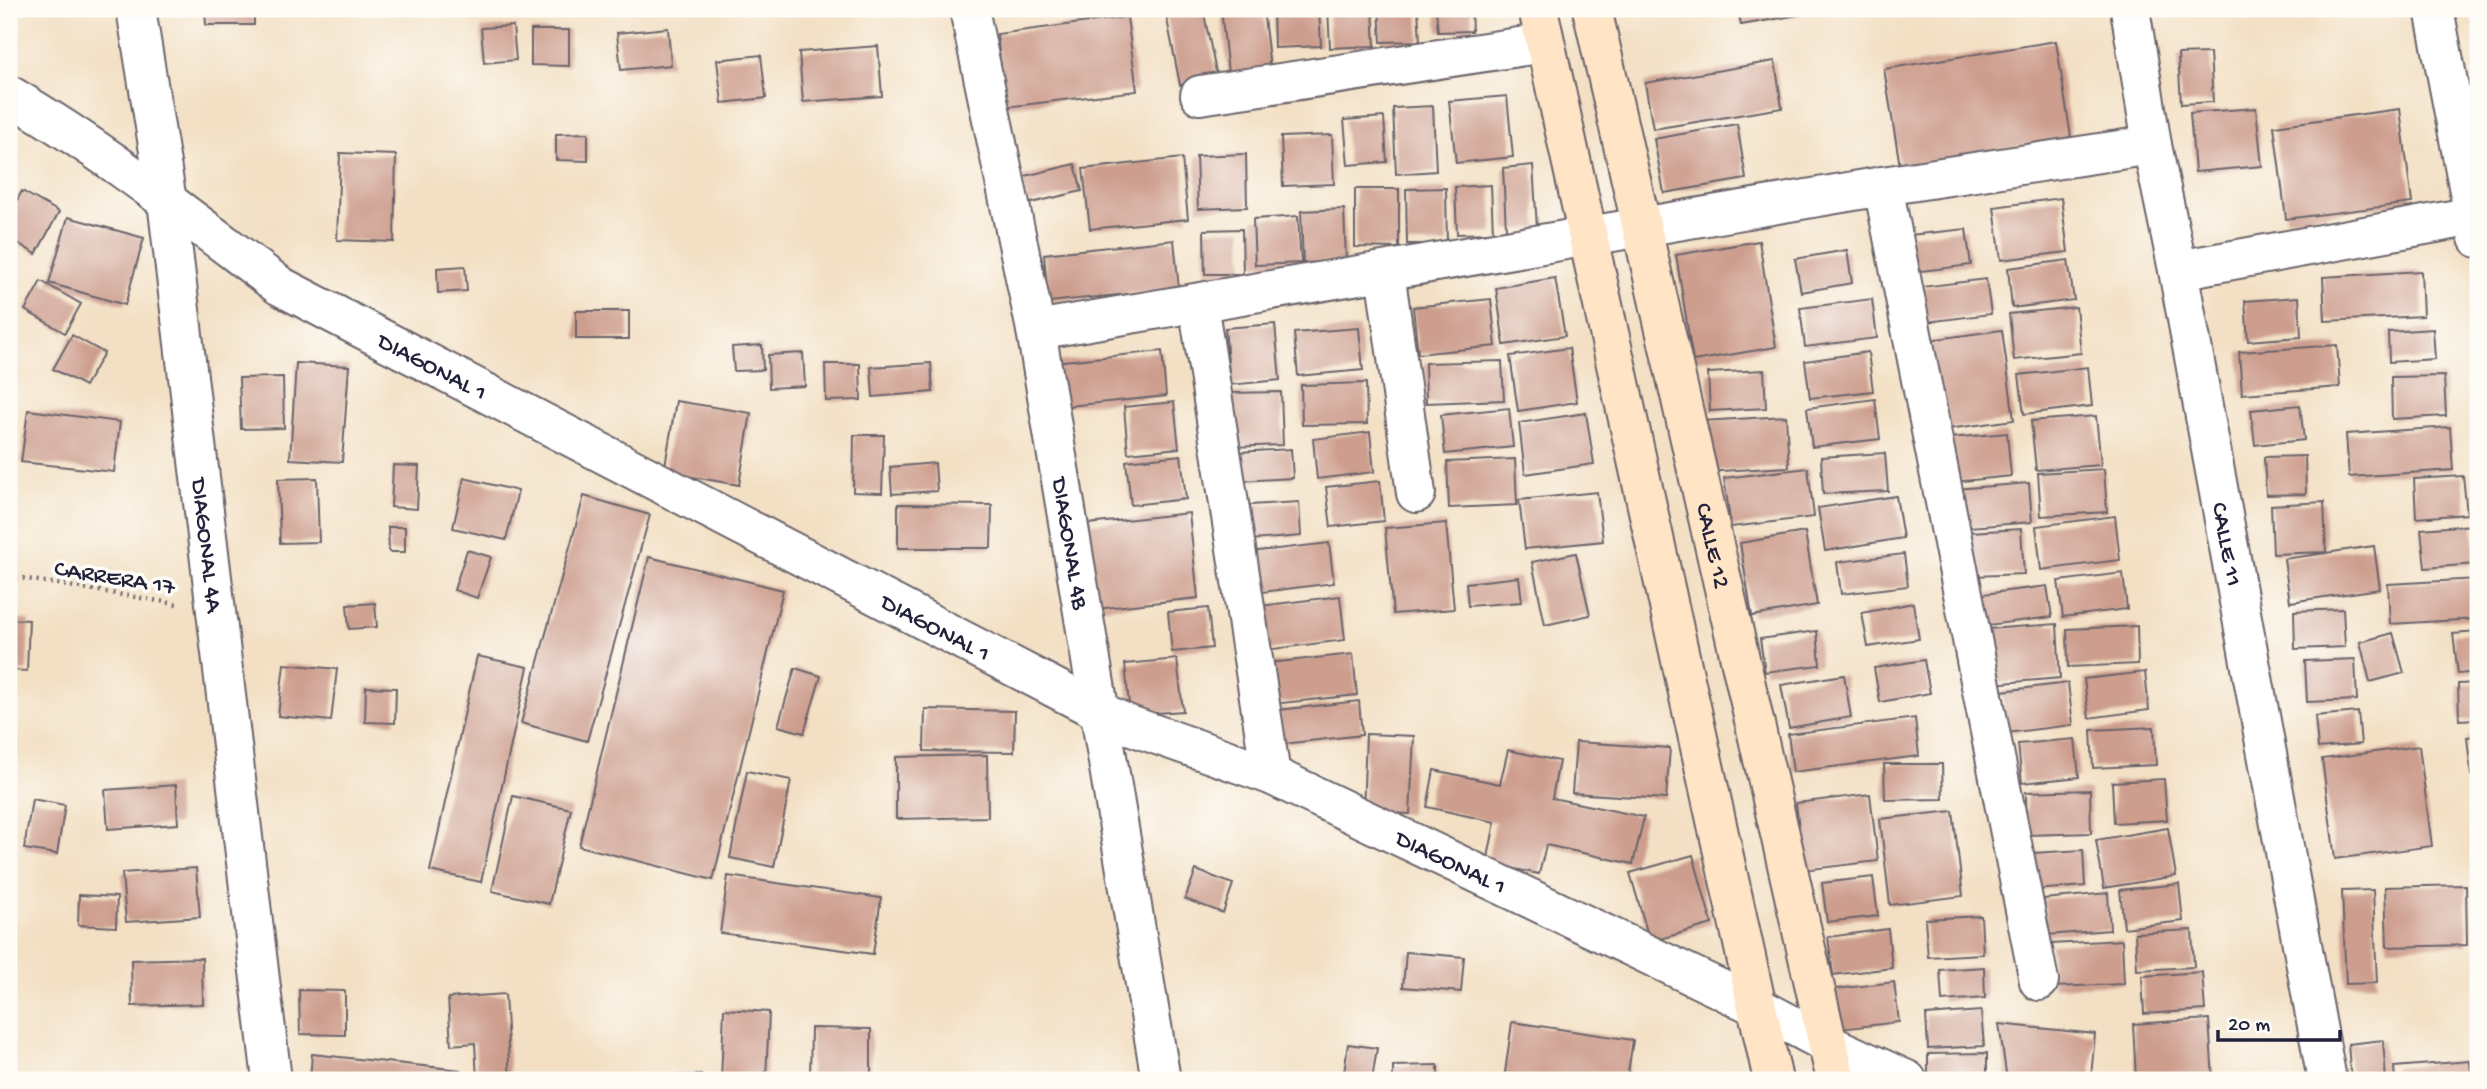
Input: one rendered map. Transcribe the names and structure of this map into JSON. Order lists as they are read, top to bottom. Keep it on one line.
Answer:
{"streets":{"street":["DIAGONAL 1","DIAGONAL 4B","DIAGONAL 4A","CALLE 11","CALLE 12"],"path":["CARRERA 17"]},"crossings":[["DIAGONAL 1","DIAGONAL 4B"],["DIAGONAL 1","DIAGONAL 4A"],["DIAGONAL 1","CALLE 12"],["DIAGONAL 4A","CARRERA 17"]],"scale_bar":"20 m"}
